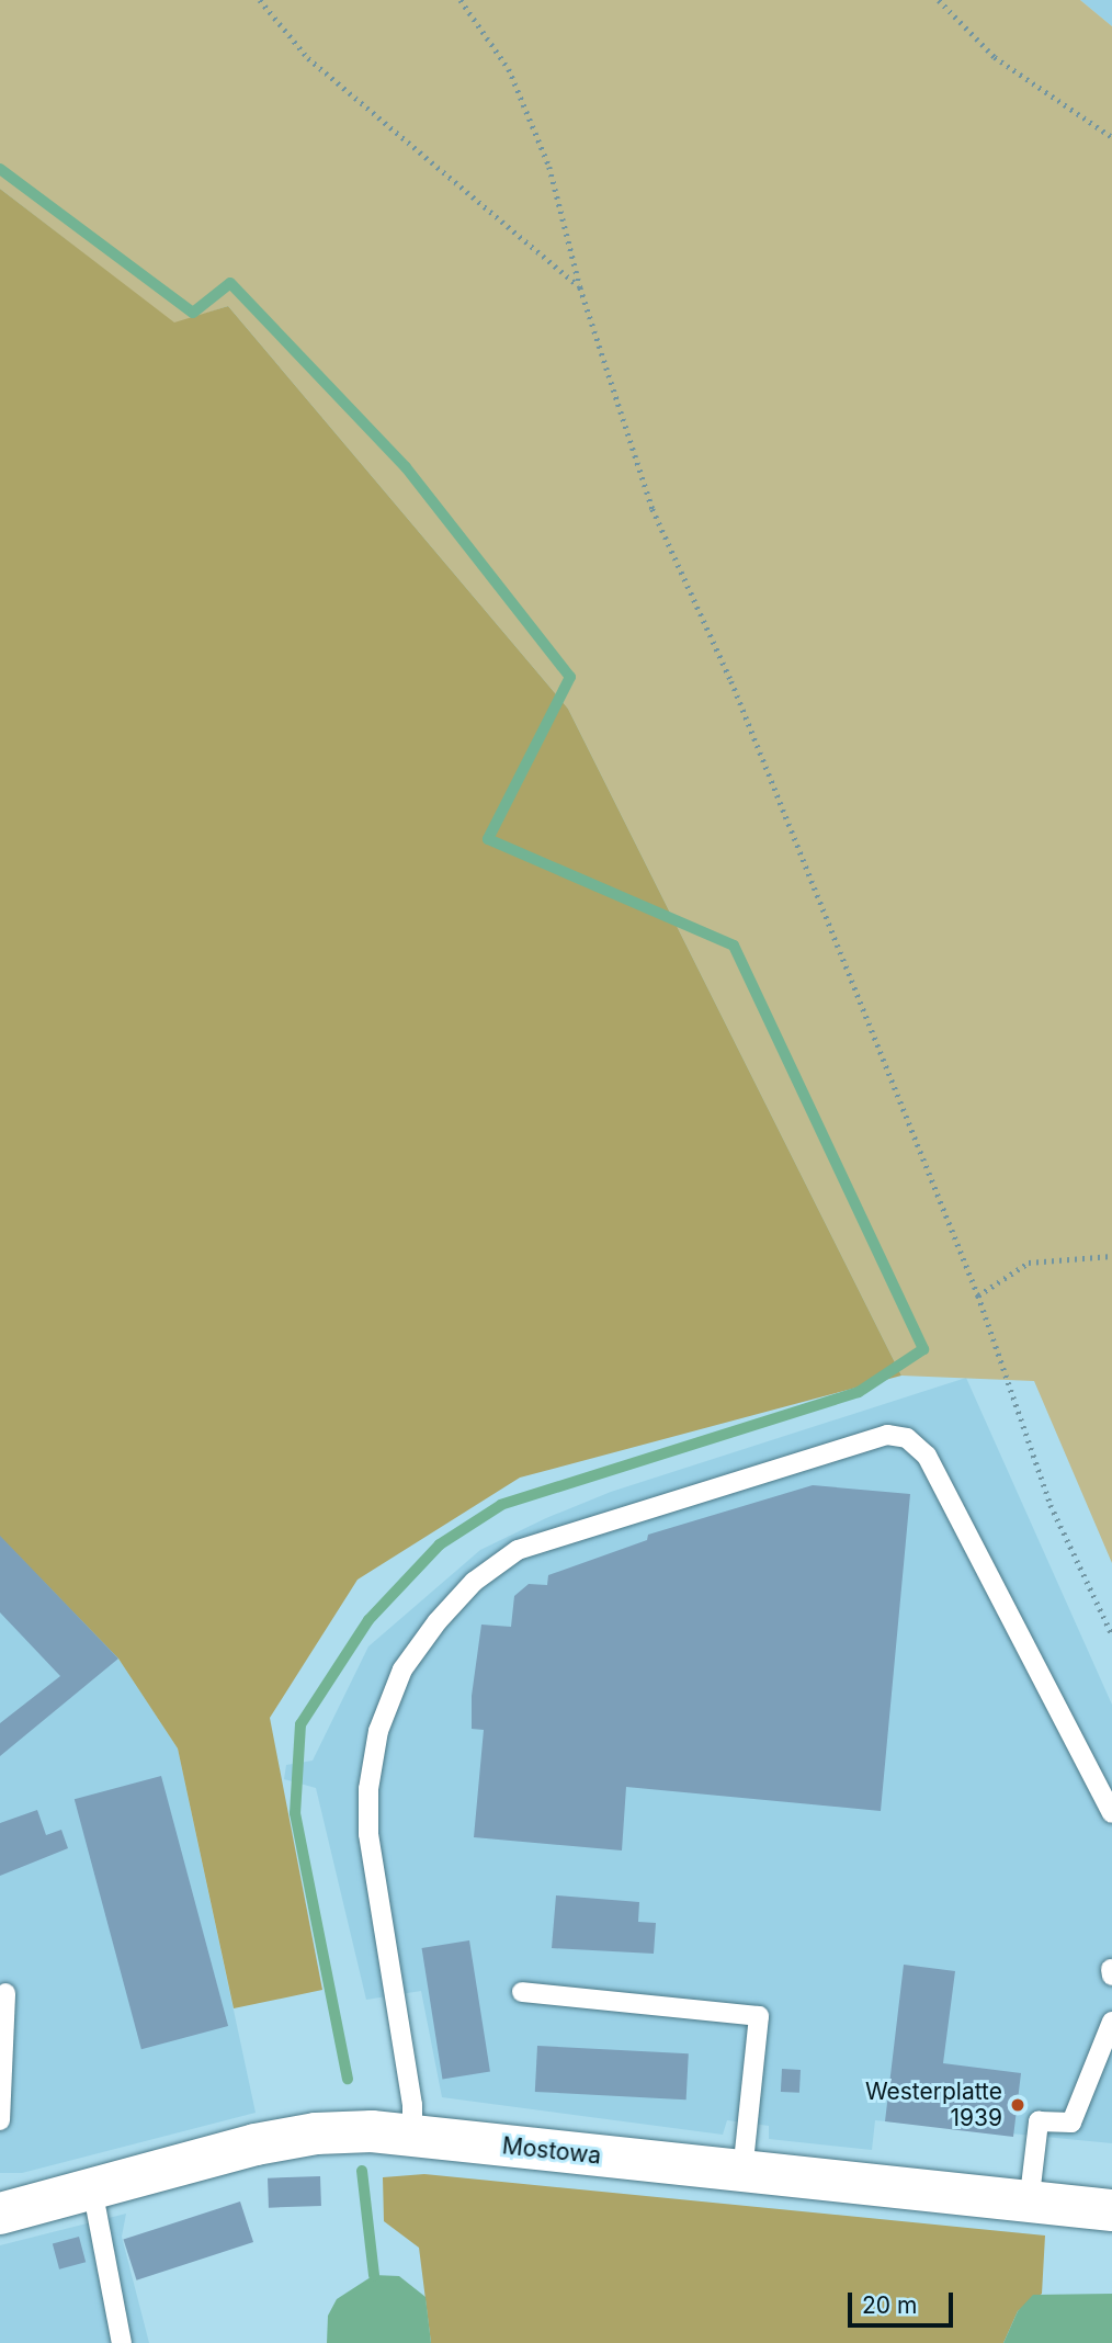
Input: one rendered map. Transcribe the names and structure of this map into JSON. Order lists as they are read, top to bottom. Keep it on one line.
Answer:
{"streets":{"street":["Mostowa"]},"places":["Westerplatte 1939"],"scale_bar":"20 m"}
